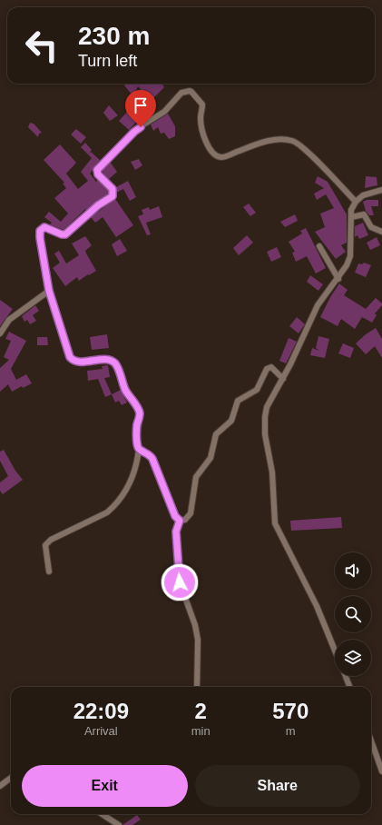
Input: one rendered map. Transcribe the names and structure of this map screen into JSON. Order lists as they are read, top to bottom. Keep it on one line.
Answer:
{"page":{"turn":["230 m","Turn left"],"eta":["22:09","Arrival","2","min","570","m"],"buttons":["Exit","Share"]}}
